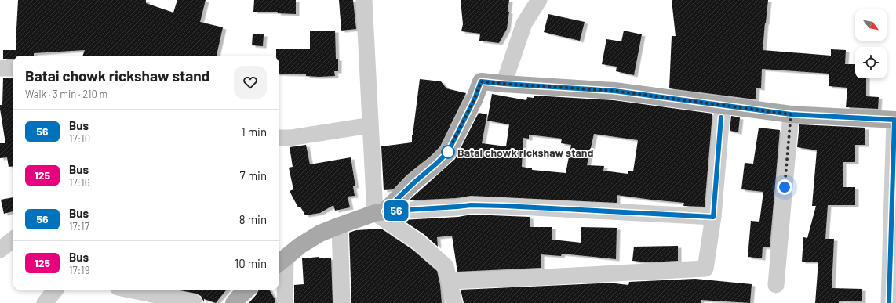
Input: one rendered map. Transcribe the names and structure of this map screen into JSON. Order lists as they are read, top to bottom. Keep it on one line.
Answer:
{"places":["Batai chowk rickshaw stand"],"lines":["bus line 56"],"north":"bottom right","page":{"on_map":"56","heading":["Batai chowk rickshaw stand","Walk · 3 min · 210 m"],"list":[{"mark":"56","name":"Bus","note":"17:10","value":"1 min"},{"mark":"125","name":"Bus","note":"17:16","value":"7 min"},{"mark":"56","name":"Bus","note":"17:17","value":"8 min"},{"mark":"125","name":"Bus","note":"17:19","value":"10 min"}]}}
